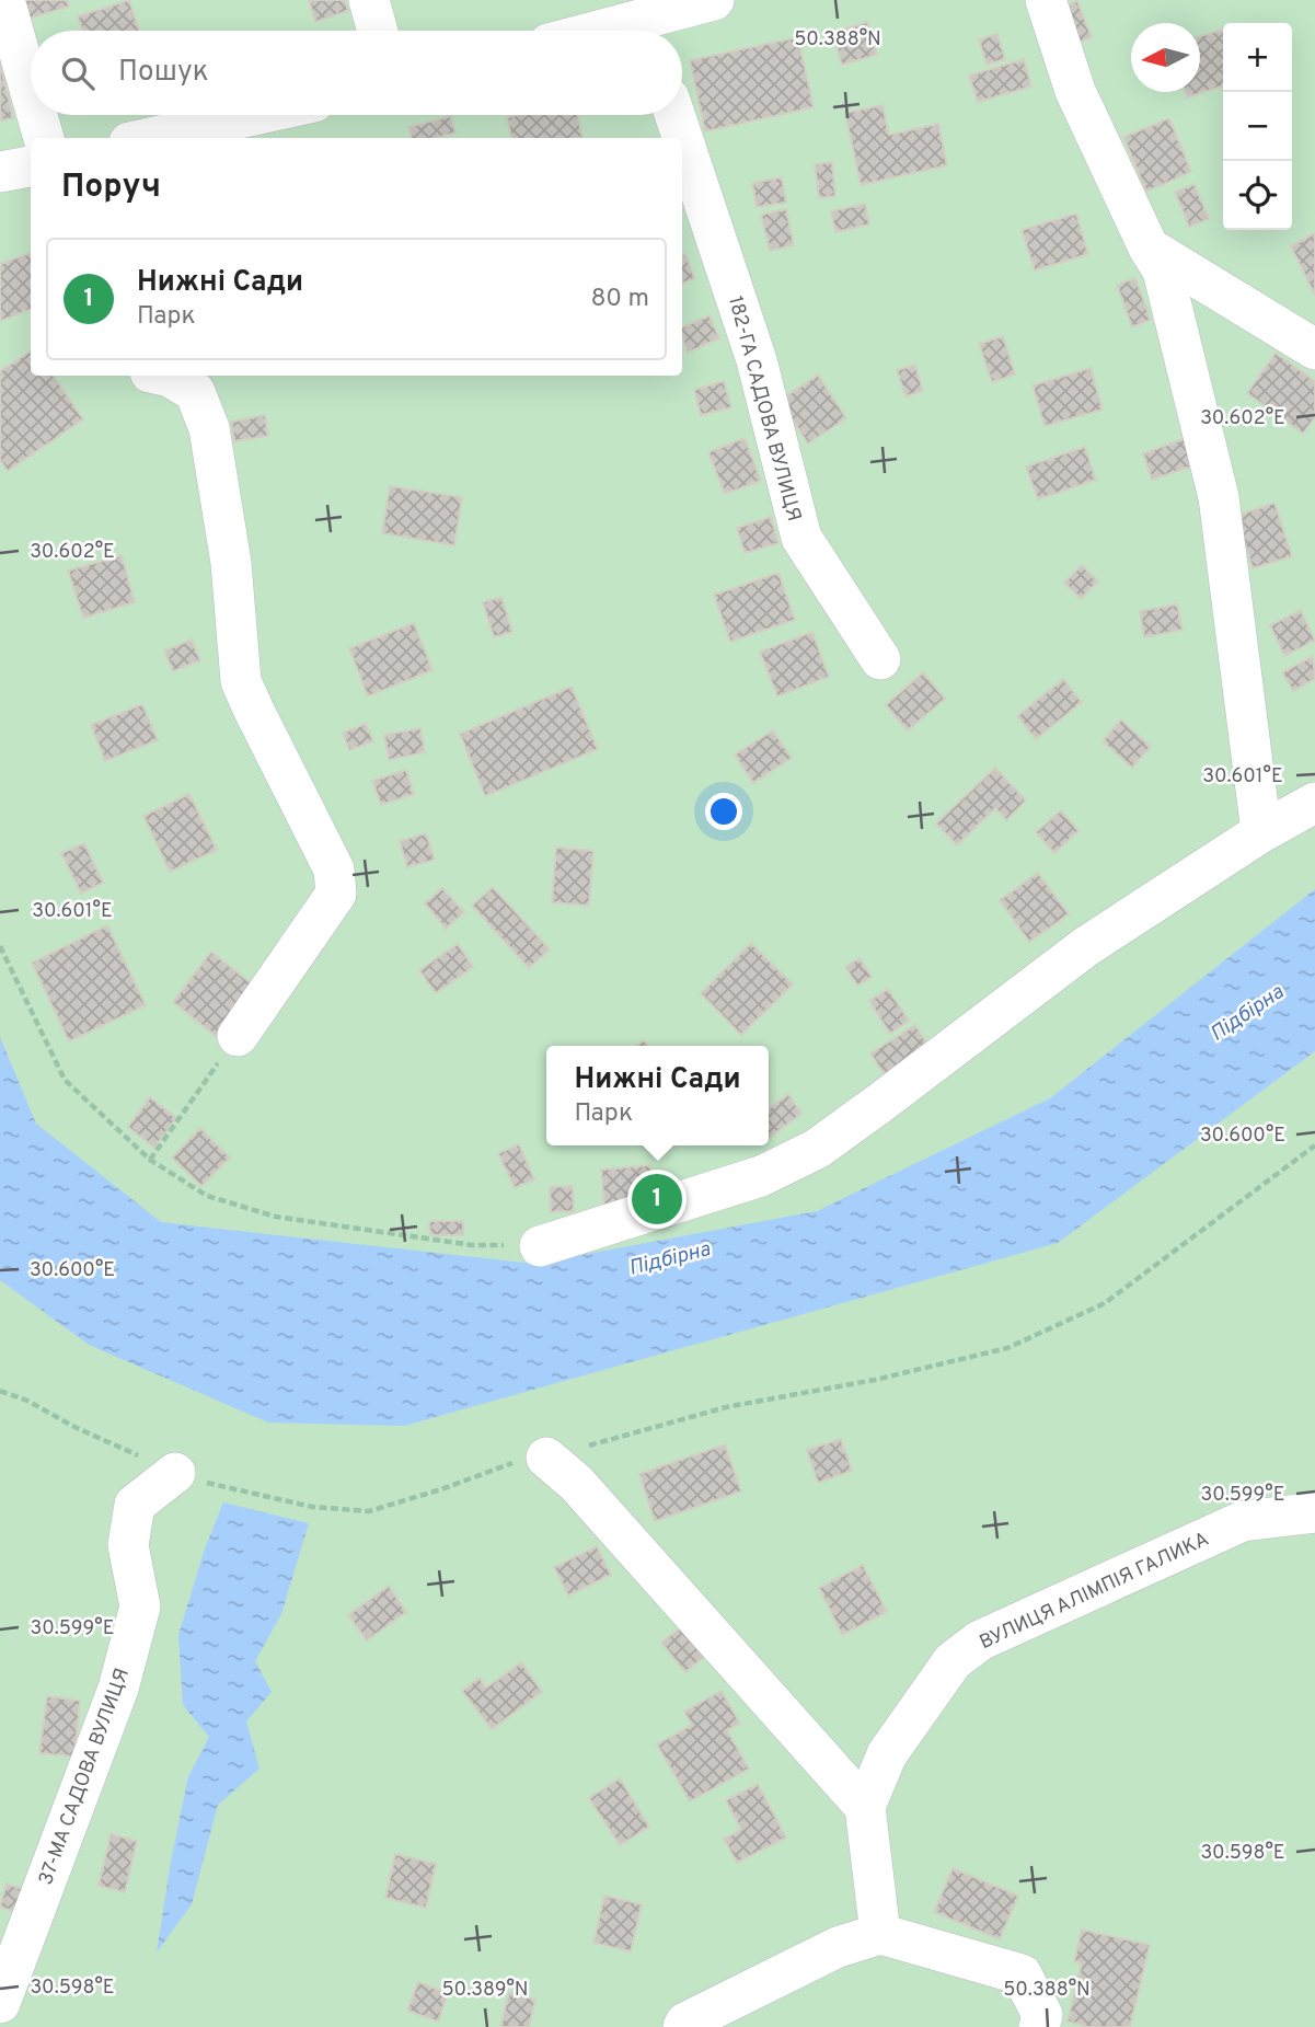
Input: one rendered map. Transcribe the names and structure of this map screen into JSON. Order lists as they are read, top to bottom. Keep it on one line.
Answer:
{"streets":{"street":["182-ГА САДОВА ВУЛИЦЯ","ВУЛИЦЯ АЛІМПІЯ ГАЛИКА","37-МА САДОВА ВУЛИЦЯ"]},"water":["Підбірна"],"north":"left","page":{"map_buttons":["+","−"],"search":"Пошук","heading":"Поруч","list":[{"mark":"1","name":"Нижні Сади","note":"Парк","value":"80 m"}],"popup":["Нижні Сади","Парк"],"pins":"1"},"coordinates":["50.388°N","30.602°E","30.601°E","30.600°E","30.599°E","30.598°E","50.389°N"]}
